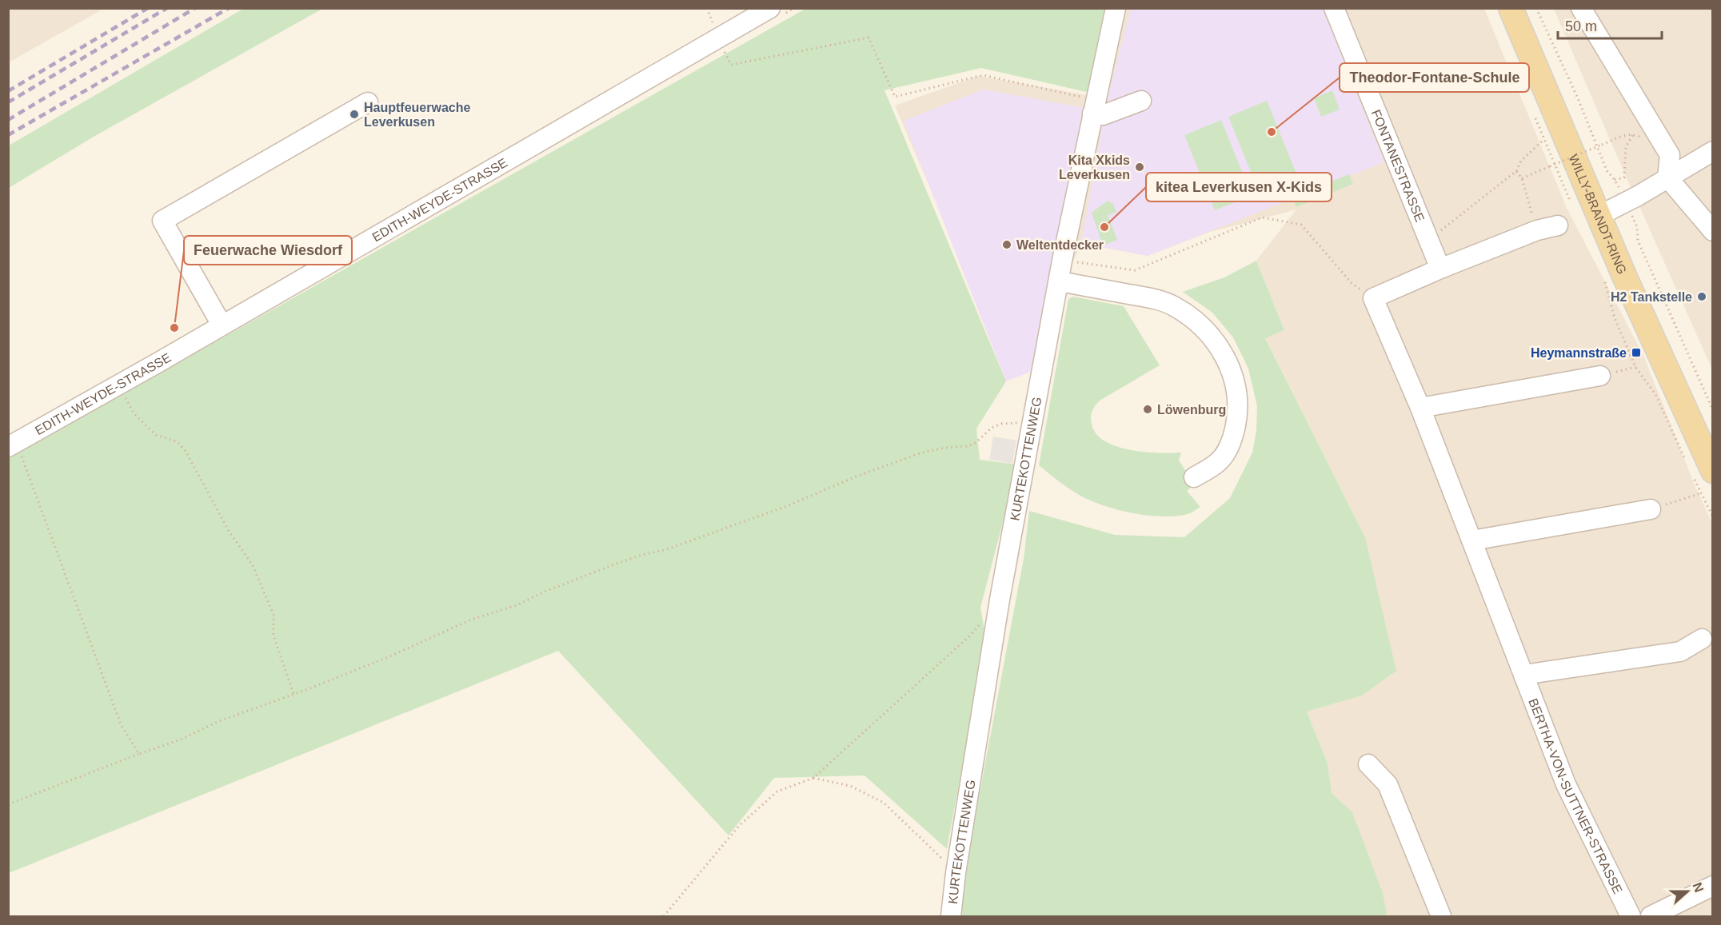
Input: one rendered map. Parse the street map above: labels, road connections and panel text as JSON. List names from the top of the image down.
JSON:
{
  "streets": {
    "main road": ["WILLY-BRANDT-RING"],
    "street": [
      "FONTANESTRASSE",
      "EDITH-WEYDE-STRASSE",
      "KURTEKOTTENWEG",
      "BERTHA-VON-SUTTNER-STRASSE"
    ]
  },
  "places": {
    "other": [
      "Hauptfeuerwache Leverkusen",
      "Theodor-Fontane-Schule",
      "Kita Xkids Leverkusen",
      "kitea Leverkusen X-Kids",
      "Weltentdecker",
      "H2 Tankstelle",
      "Feuerwache Wiesdorf",
      "Löwenburg"
    ],
    "transit": ["Heymannstraße"]
  },
  "scale_bar": "50 m",
  "north": "right"
}
